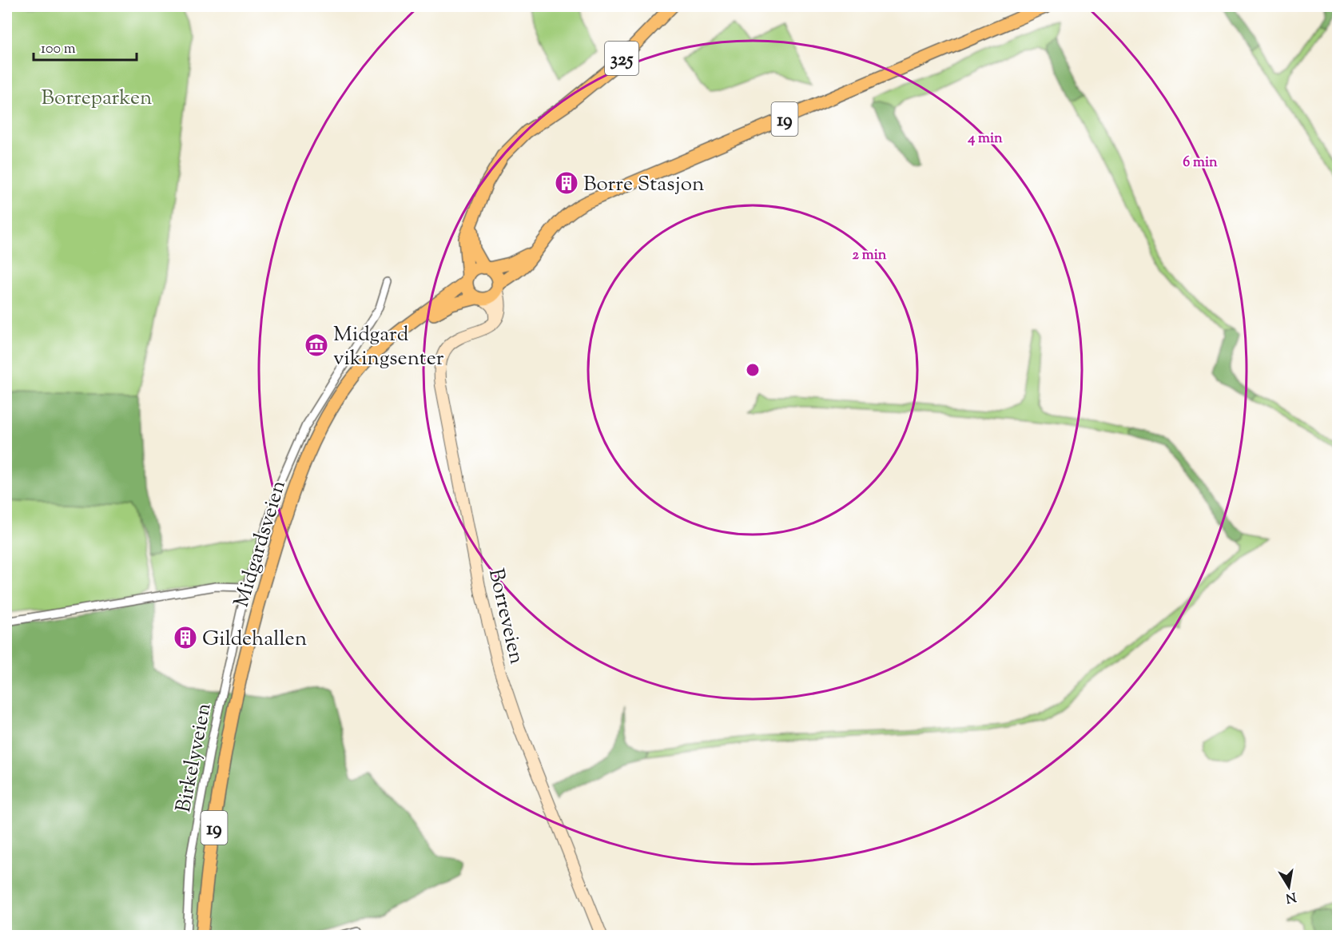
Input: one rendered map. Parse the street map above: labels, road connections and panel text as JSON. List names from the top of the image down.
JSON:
{
  "streets": {
    "main road": [
      "325",
      "19",
      "Midgardsveien",
      "Borreveien"
    ],
    "street": ["Birkelyveien"]
  },
  "crossings": [
    ["325", "19"],
    ["325", "Midgardsveien"],
    ["19", "Midgardsveien"]
  ],
  "parks": ["Borreparken"],
  "places": {
    "building": ["Borre Stasjon", "Gildehallen"],
    "museum": ["Midgard vikingsenter"]
  },
  "scale_bar": "100 m",
  "north": "bottom",
  "rings": ["4 min", "6 min", "2 min"]
}
